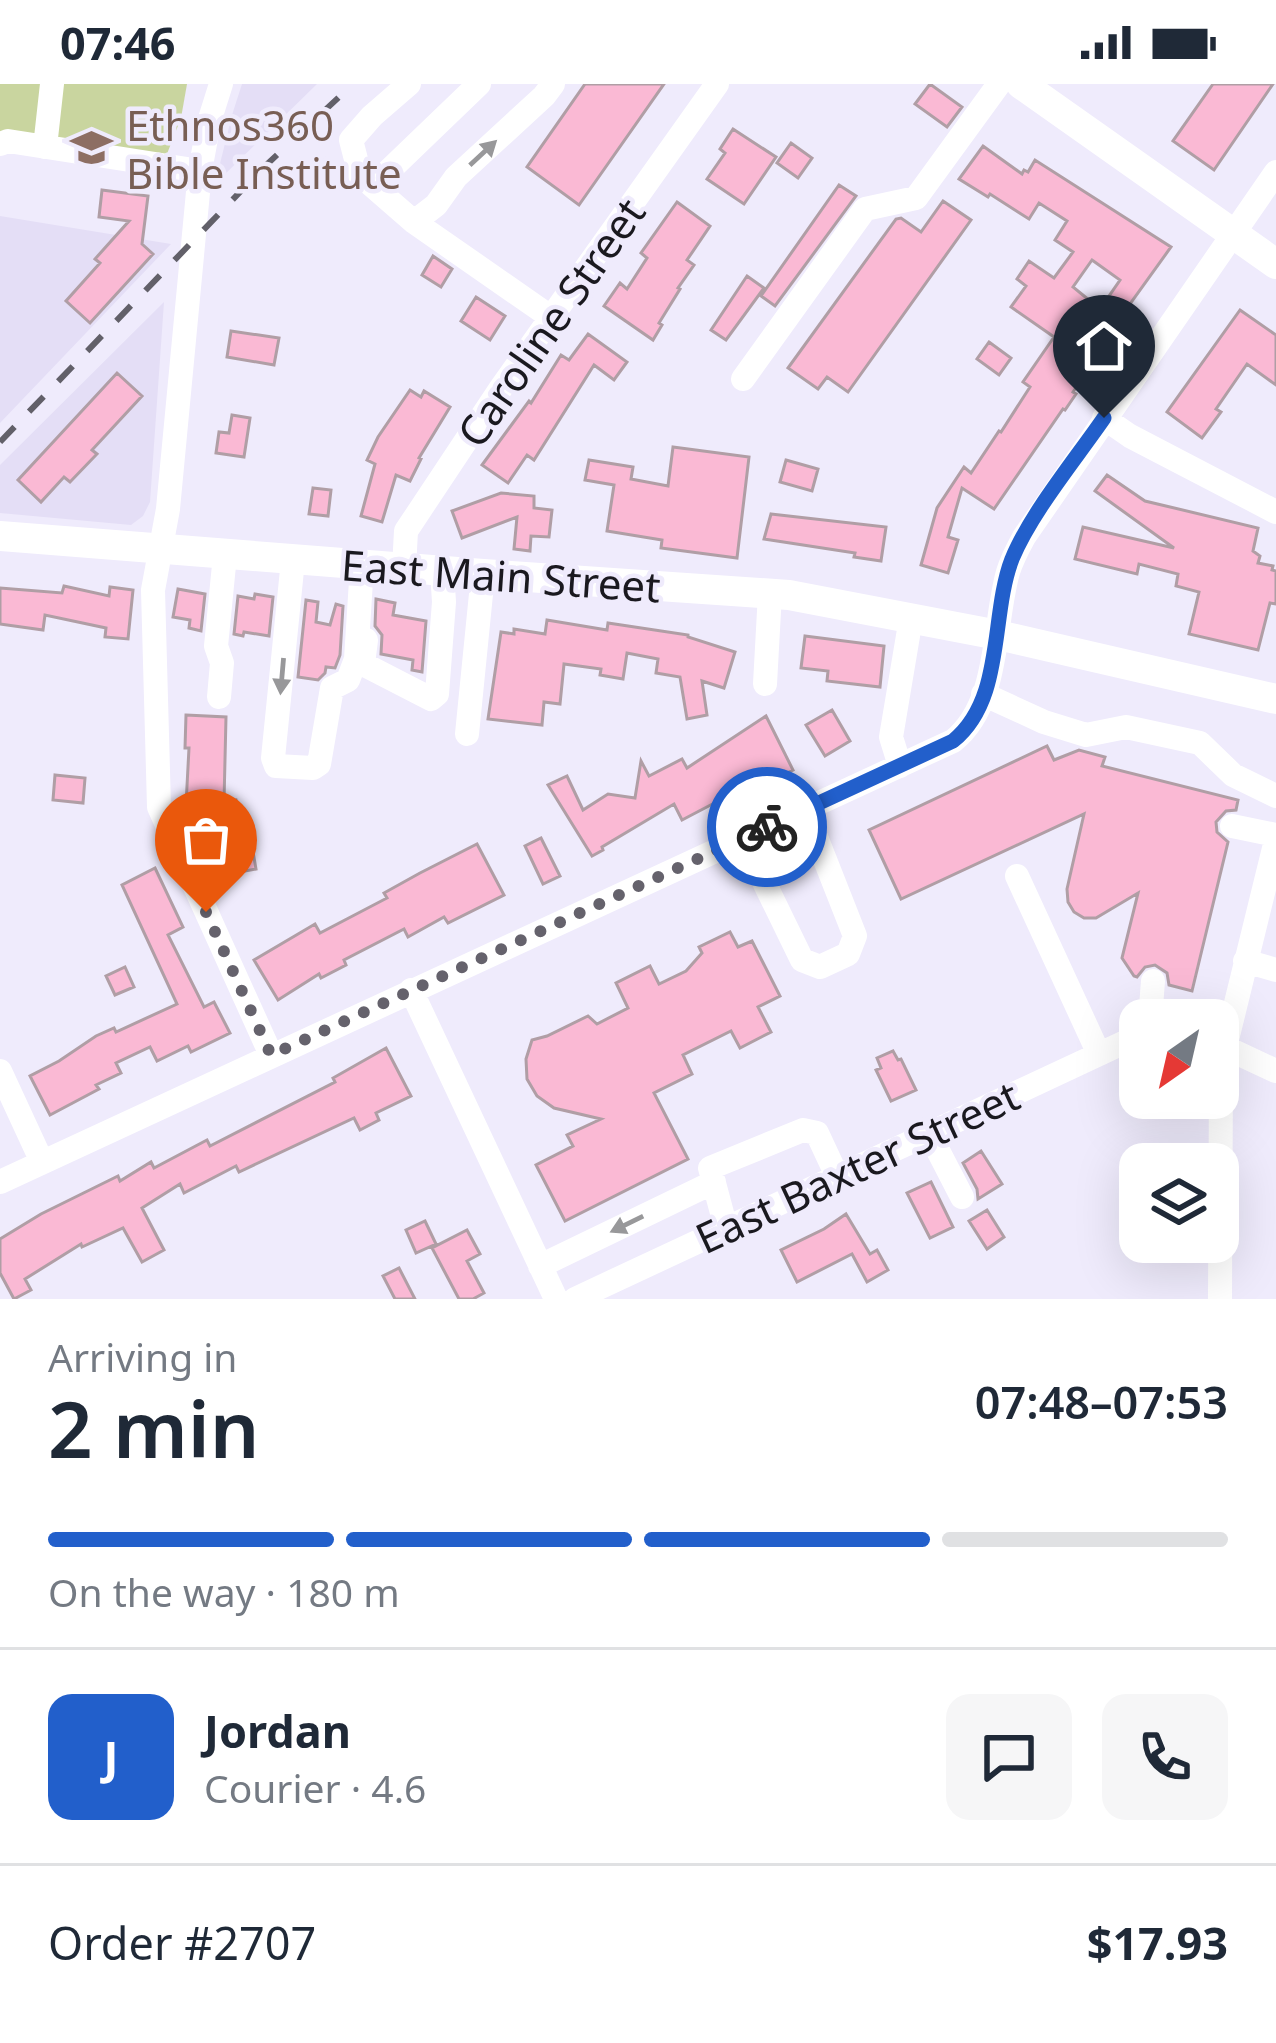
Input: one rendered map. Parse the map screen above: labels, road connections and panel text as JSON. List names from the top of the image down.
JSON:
{
  "streets": {
    "main road": ["East Main Street"],
    "street": ["Caroline Street", "East Baxter Street"]
  },
  "crossings": [
    ["Caroline Street", "East Main Street"]
  ],
  "places": {
    "school or university": ["Ethnos360 Bible Institute"]
  },
  "north": "bottom left",
  "page": {
    "status": "07:46",
    "heading": ["2 min", "Arriving in", "07:48–07:53"],
    "panel": [
      "Jordan",
      "Courier · 4.6",
      "Order #2707",
      "$17.93"
    ],
    "bar": "On the way · 180 m",
    "round": "J"
  }
}
